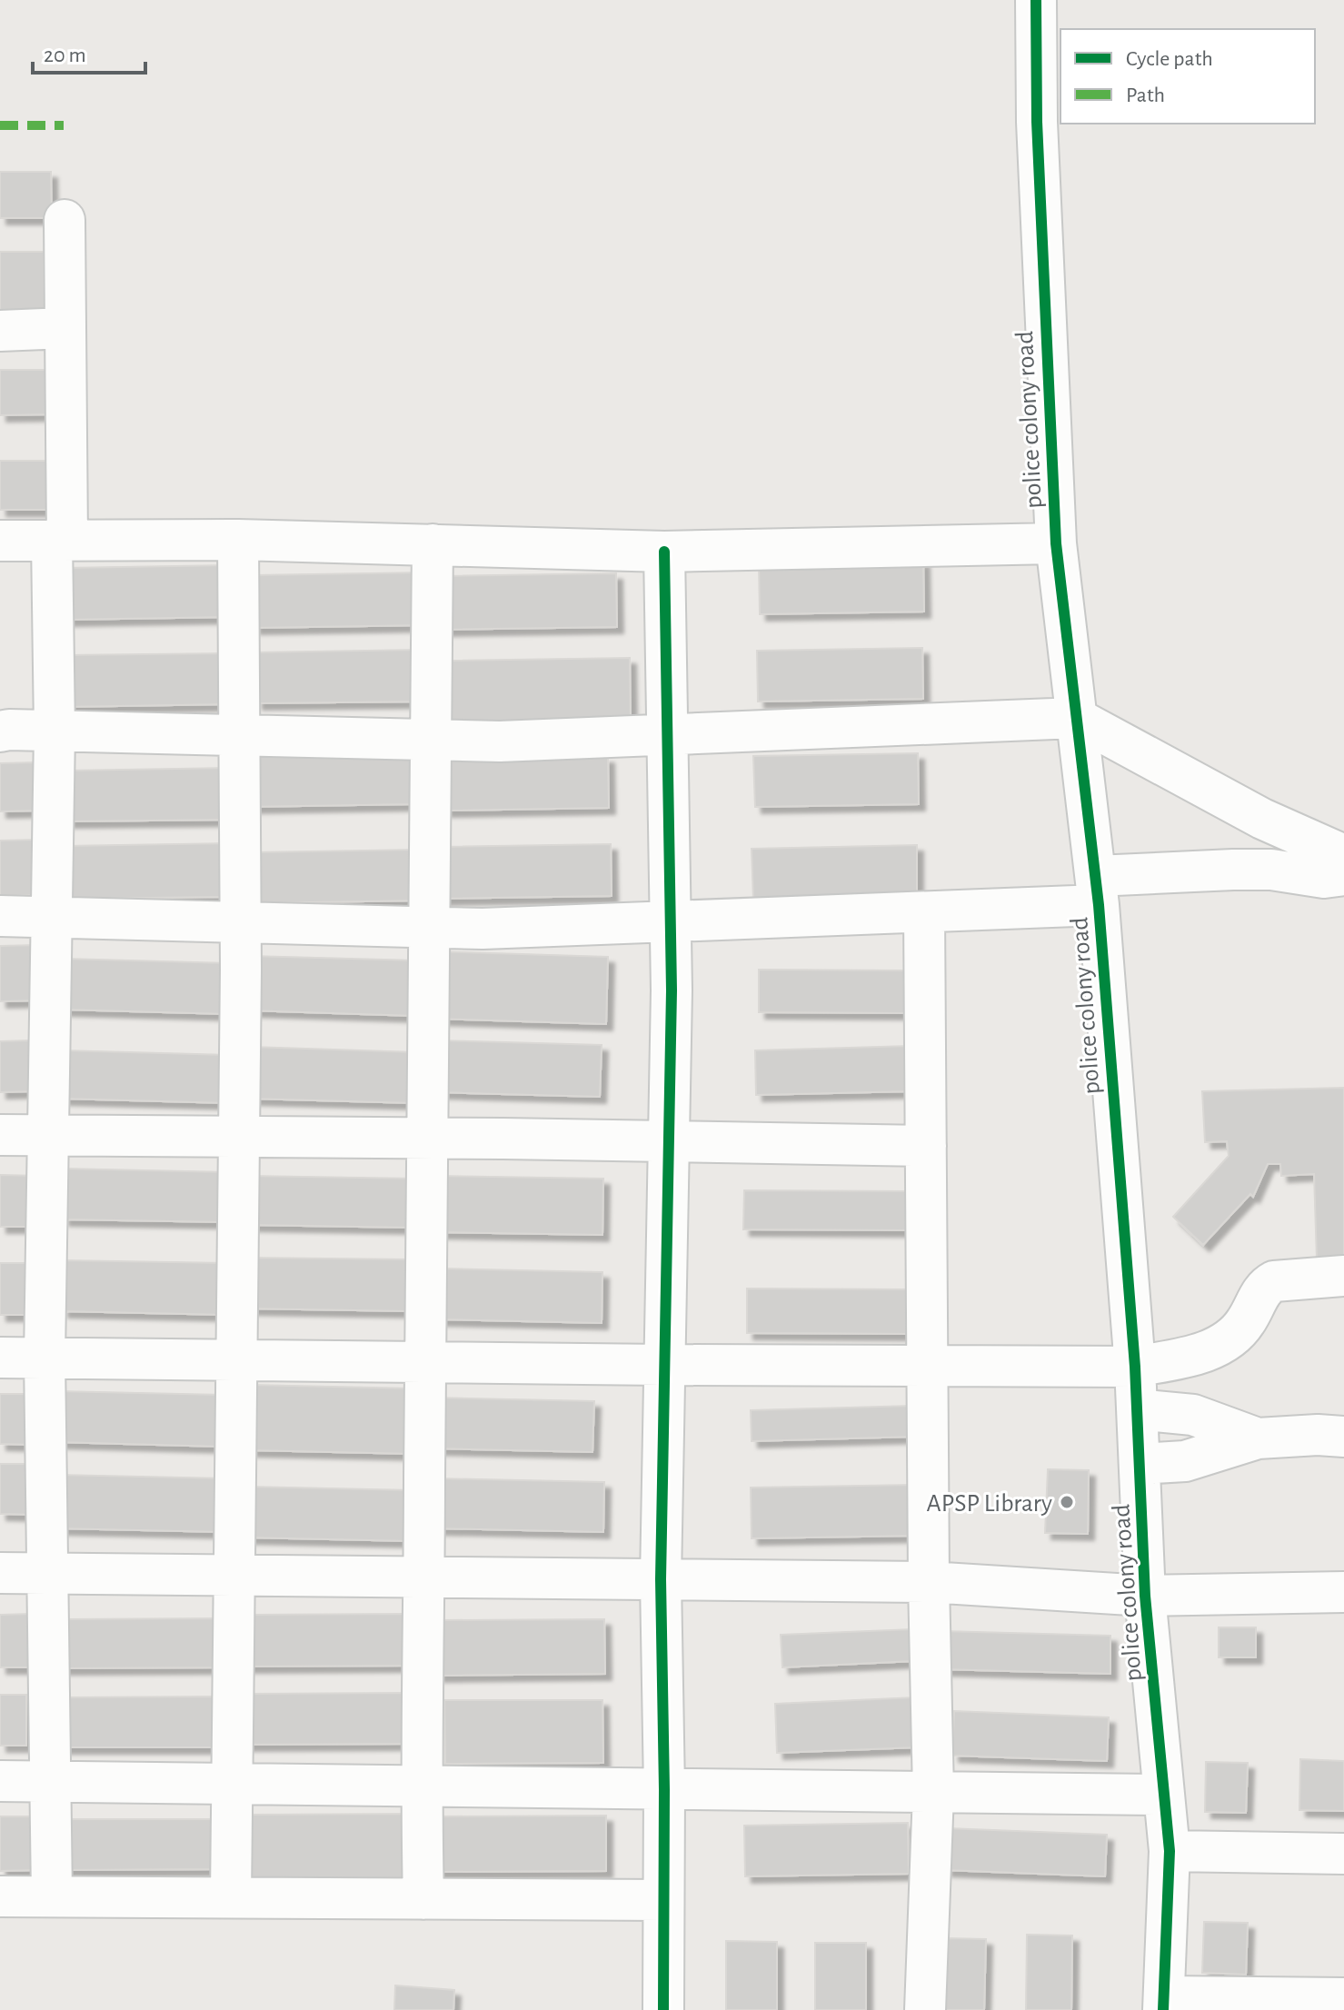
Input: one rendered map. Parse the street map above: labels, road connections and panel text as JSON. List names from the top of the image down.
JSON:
{
  "streets": {
    "street": ["police colony road"]
  },
  "places": ["APSP Library"],
  "legend": ["Cycle path", "Path"],
  "scale_bar": "20 m"
}
